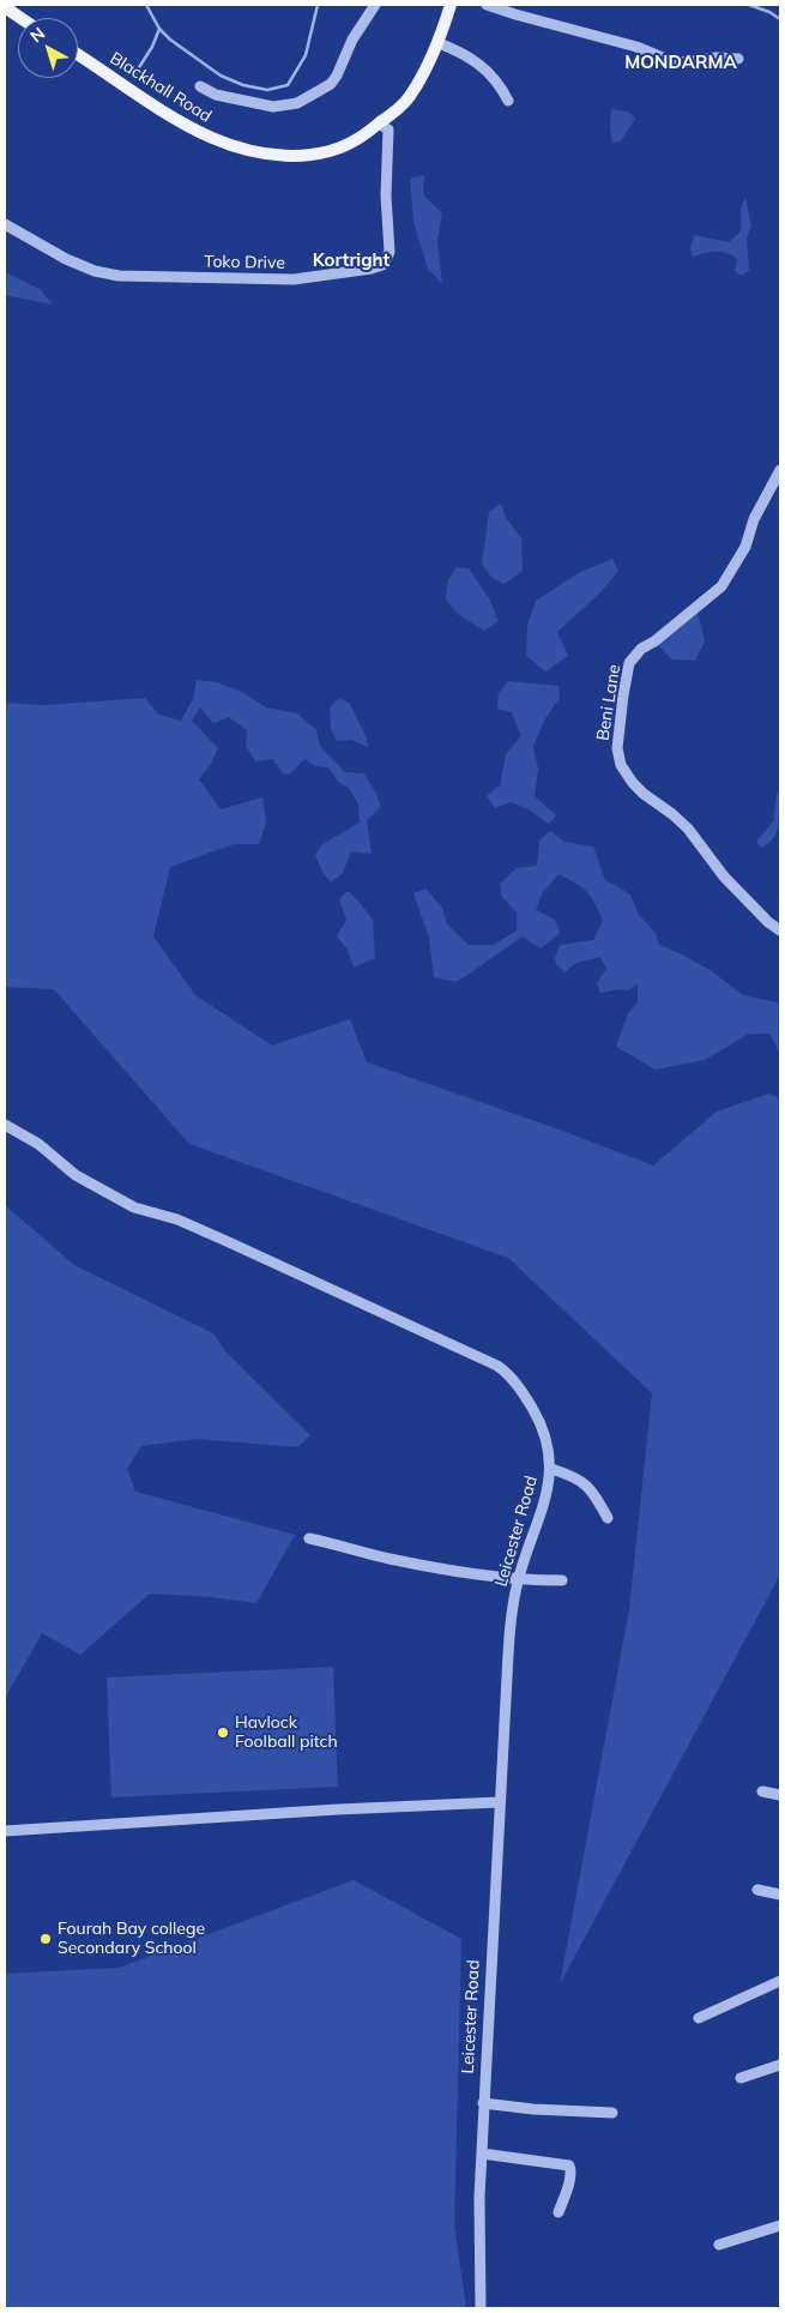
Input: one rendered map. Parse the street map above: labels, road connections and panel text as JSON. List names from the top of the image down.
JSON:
{
  "streets": {
    "main road": ["Blackhall Road"],
    "street": ["Toko Drive", "Beni Lane", "Leicester Road"]
  },
  "crossings": [
    ["Blackhall Road", "Toko Drive"]
  ],
  "districts": ["MONDARMA", "Kortright"],
  "places": ["Havlock Foolball pitch", "Fourah Bay college Secondary School"],
  "north": "top left"
}
